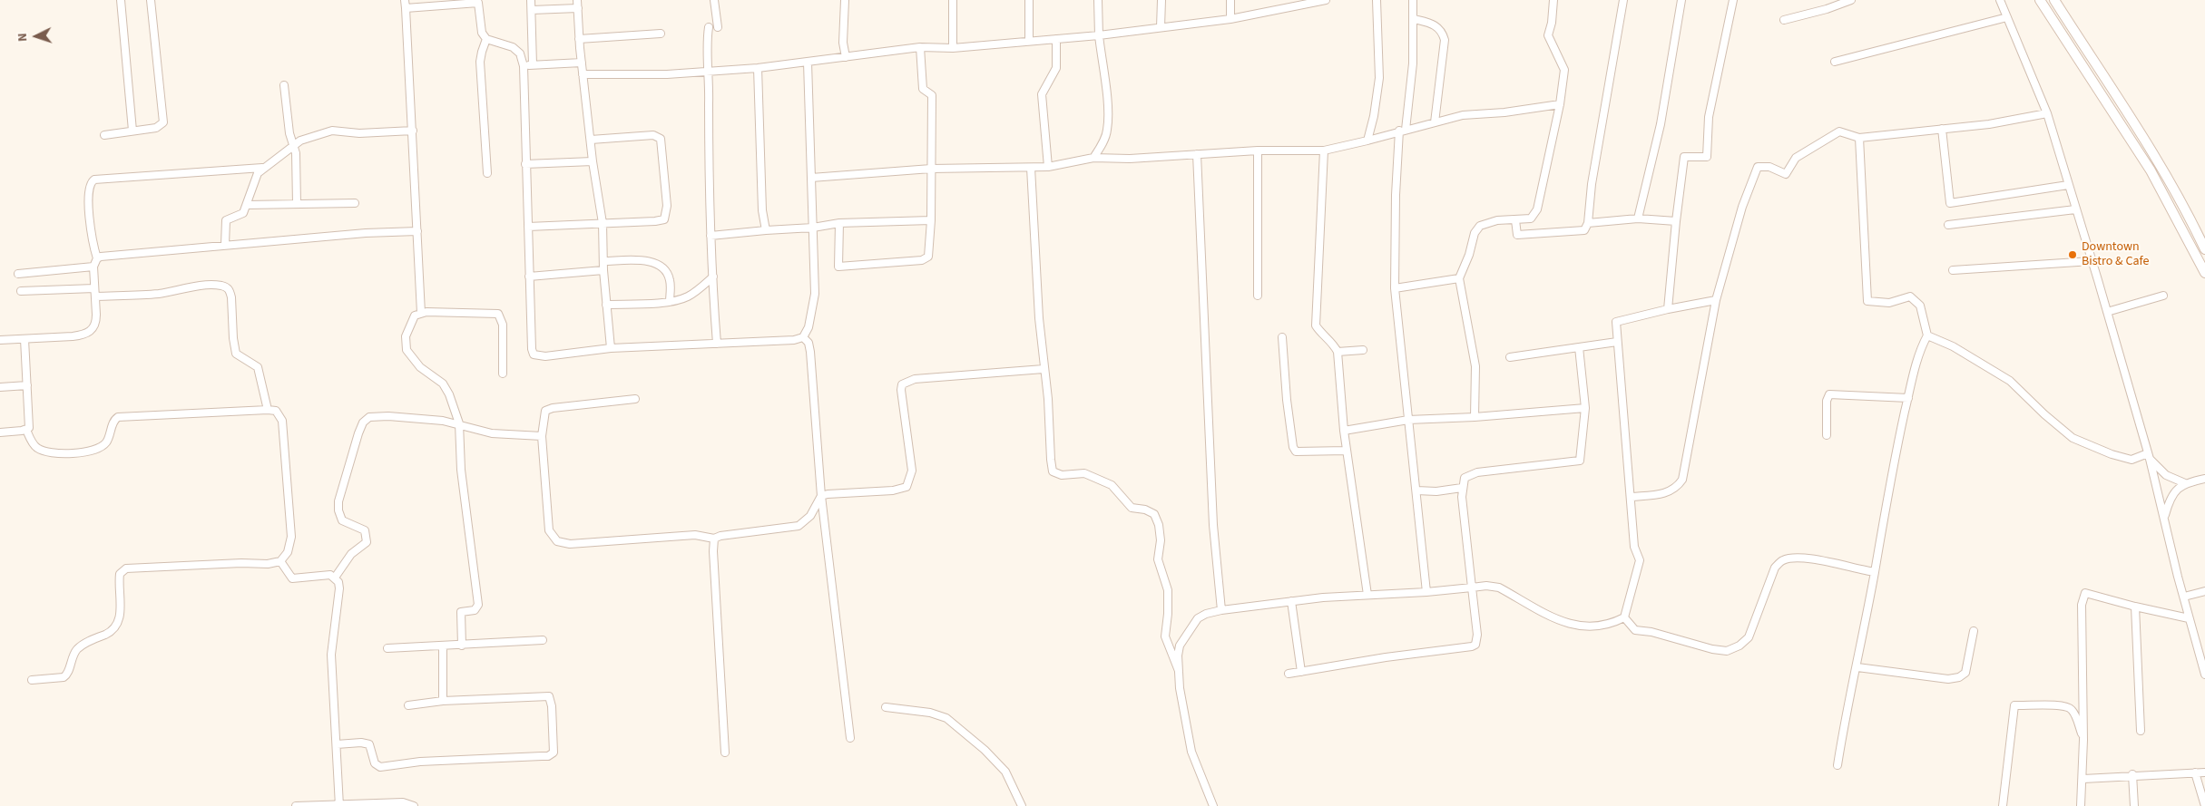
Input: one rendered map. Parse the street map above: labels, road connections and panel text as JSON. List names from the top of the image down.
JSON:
{
  "places": ["Downtown Bistro & Cafe"],
  "north": "left"
}
